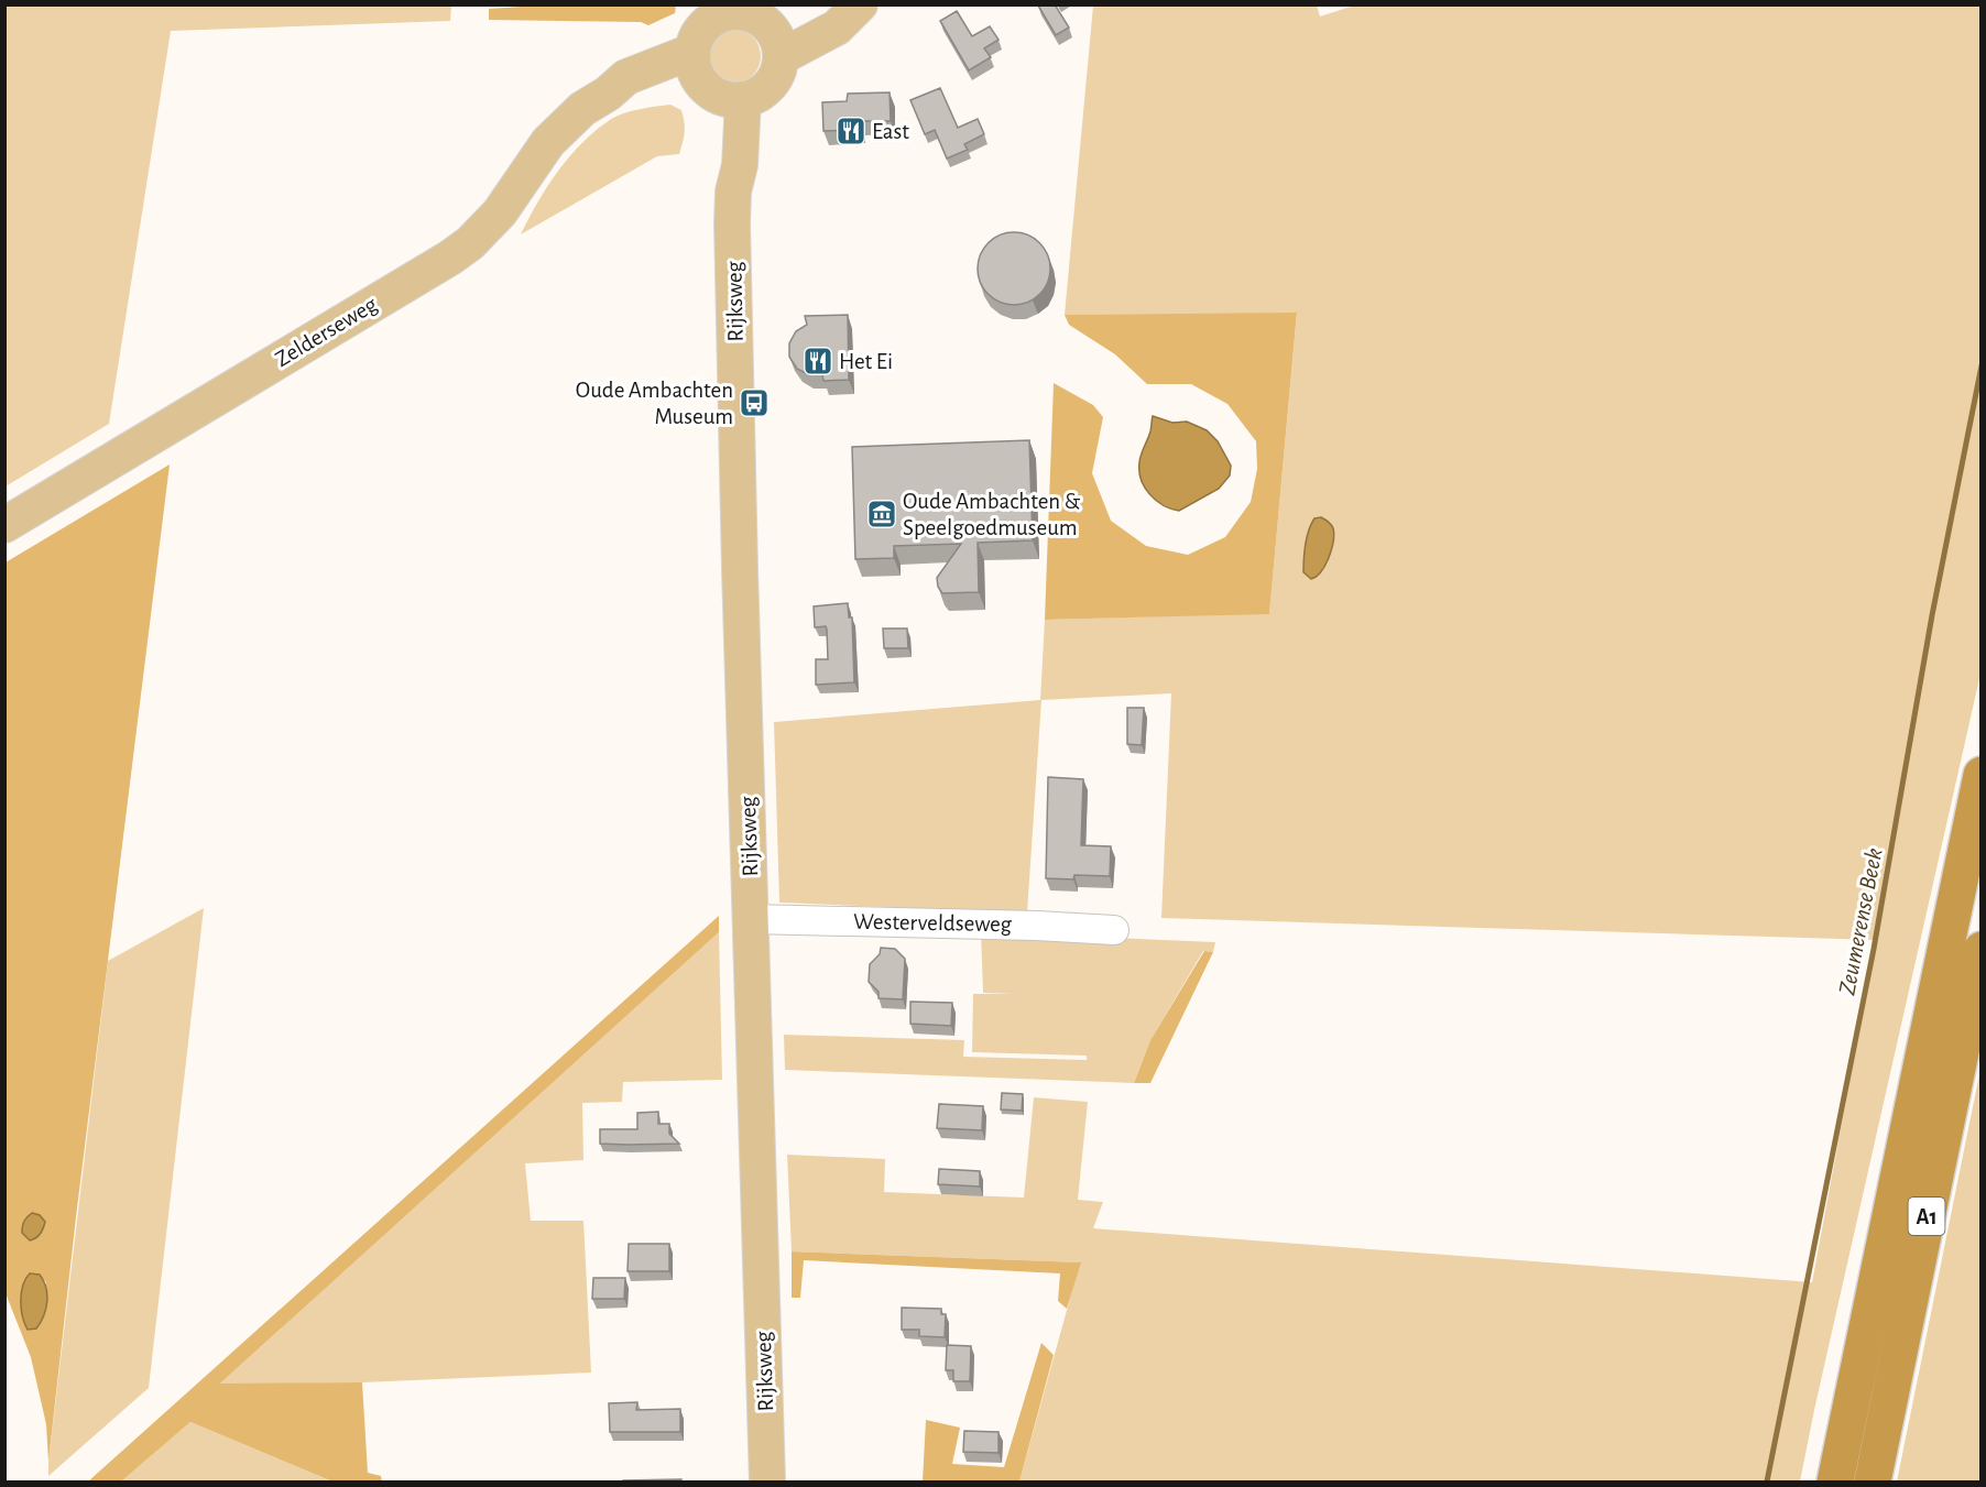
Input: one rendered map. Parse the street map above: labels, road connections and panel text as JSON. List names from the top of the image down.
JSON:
{
  "streets": {
    "highway": ["A1"],
    "main road": ["Rijksweg", "Zelderseweg"],
    "street": ["Westerveldseweg"]
  },
  "crossings": [
    ["Rijksweg", "Zelderseweg"],
    ["Rijksweg", "Westerveldseweg"]
  ],
  "water": ["Zeumerense Beek"],
  "places": {
    "restaurant": ["East", "Het Ei"],
    "bus stop": ["Oude Ambachten Museum"],
    "museum": ["Oude Ambachten & Speelgoedmuseum"]
  }
}
